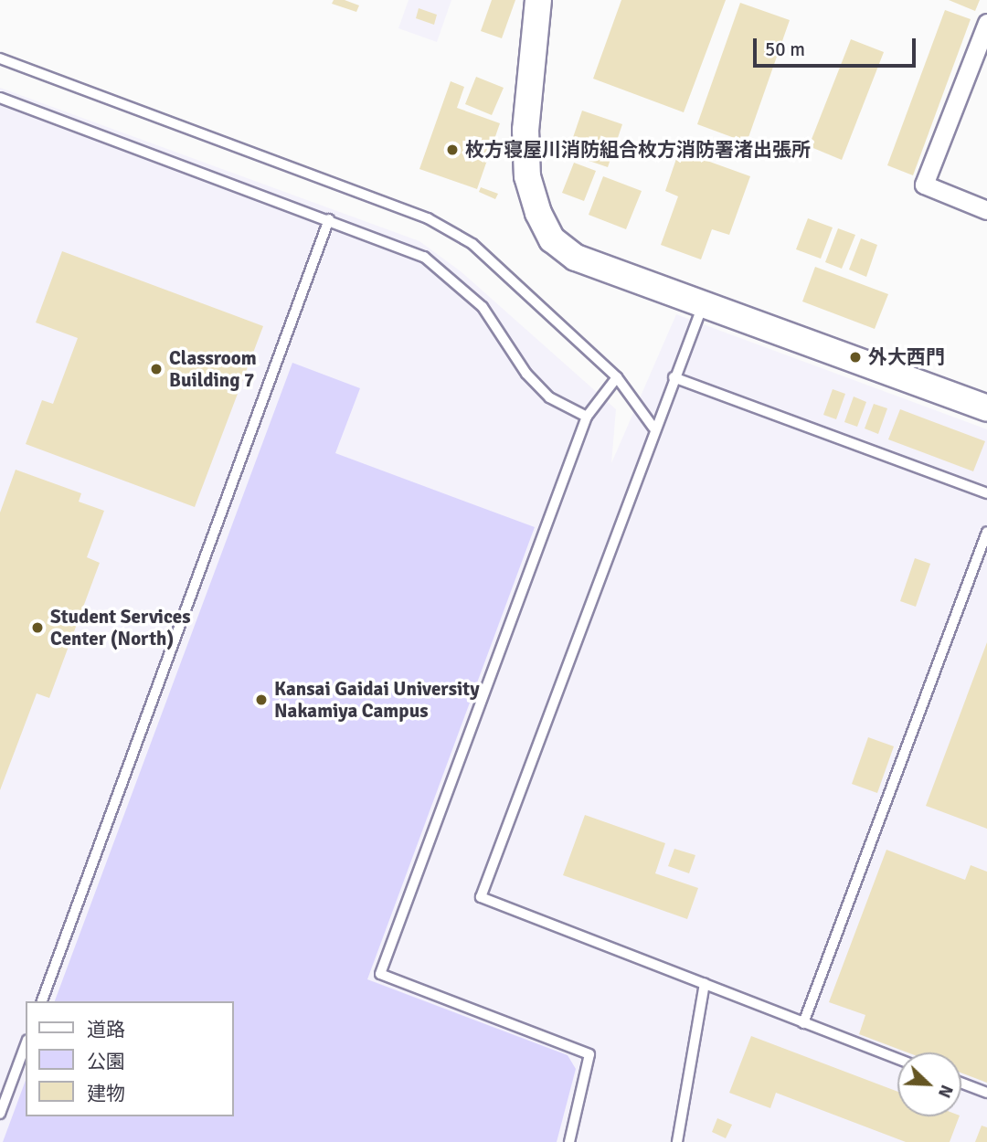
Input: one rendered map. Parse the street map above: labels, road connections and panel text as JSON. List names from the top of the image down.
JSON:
{
  "places": [
    "枚方寝屋川消防組合枚方消防署渚出張所",
    "外大西門",
    "Classroom Building 7",
    "Student Services Center (North)",
    "Kansai Gaidai University Nakamiya Campus"
  ],
  "legend": ["道路", "公園", "建物"],
  "scale_bar": "50 m",
  "north": "bottom right"
}
